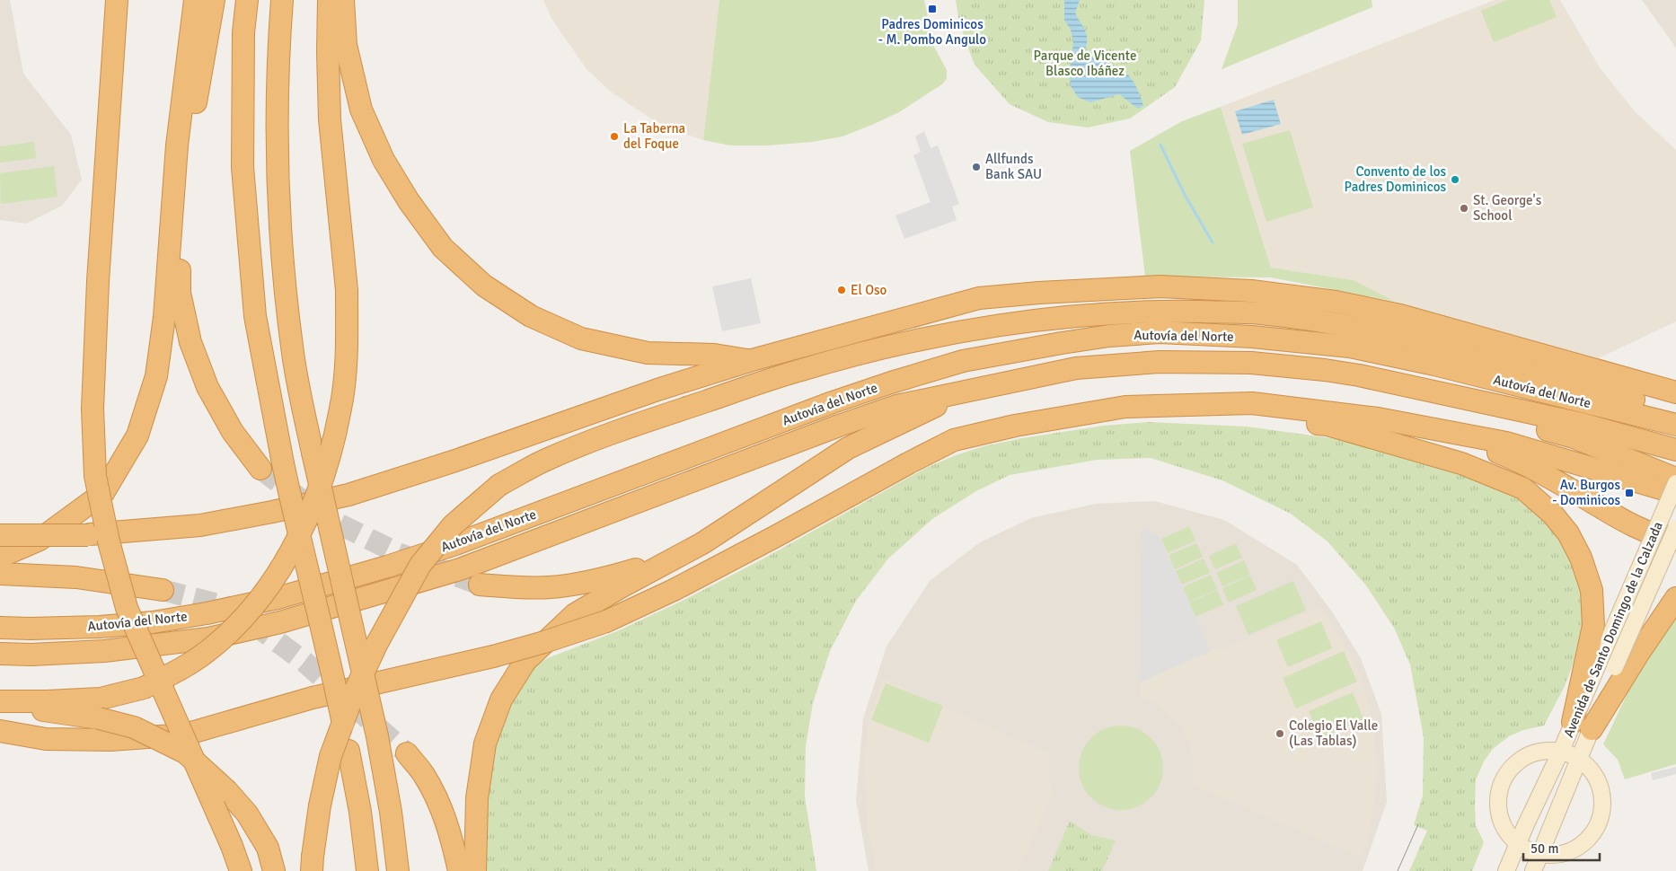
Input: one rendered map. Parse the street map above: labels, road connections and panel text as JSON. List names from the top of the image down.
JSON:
{
  "streets": {
    "highway": ["Autovía del Norte"],
    "street": ["Avenida de Santo Domingo de la Calzada"]
  },
  "parks": ["Parque de Vicente Blasco Ibáñez"],
  "places": {
    "transit": ["Padres Dominicos - M. Pombo Angulo", "Av. Burgos - Dominicos"],
    "other": [
      "La Taberna del Foque",
      "Allfunds Bank SAU",
      "Convento de los Padres Dominicos",
      "St. George's School",
      "El Oso",
      "Colegio El Valle (Las Tablas)"
    ]
  },
  "scale_bar": "50 m"
}
